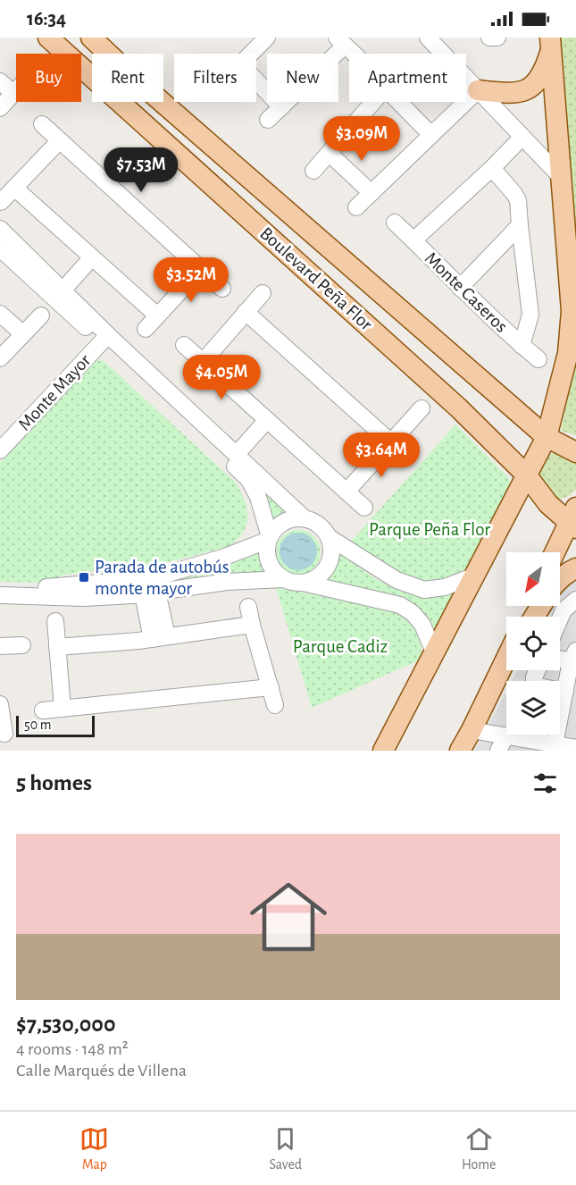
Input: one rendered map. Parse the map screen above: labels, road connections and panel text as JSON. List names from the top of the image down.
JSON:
{
  "streets": {
    "main road": ["Boulevard Peña Flor"],
    "street": ["Monte Caseros", "Monte Mayor"]
  },
  "parks": ["Parque Peña Flor", "Parque Cadiz"],
  "places": {
    "transit": ["Parada de autobús monte mayor"]
  },
  "scale_bar": "50 m",
  "north": "bottom left",
  "page": {
    "status": "16:34",
    "chip": [
      "Buy",
      "Rent",
      "Filters",
      "New",
      "Apartment"
    ],
    "price": [
      "$3.09M",
      "$7.53M",
      "$3.52M",
      "$4.05M",
      "$3.64M"
    ],
    "scale": "50 m",
    "heading": "5 homes",
    "list": [
      {
        "name": "$7,530,000",
        "note": "4 rooms · 148 m² · Calle Marqués de Villena"
      }
    ],
    "tabs": ["Map", "Saved", "Home"]
  }
}
